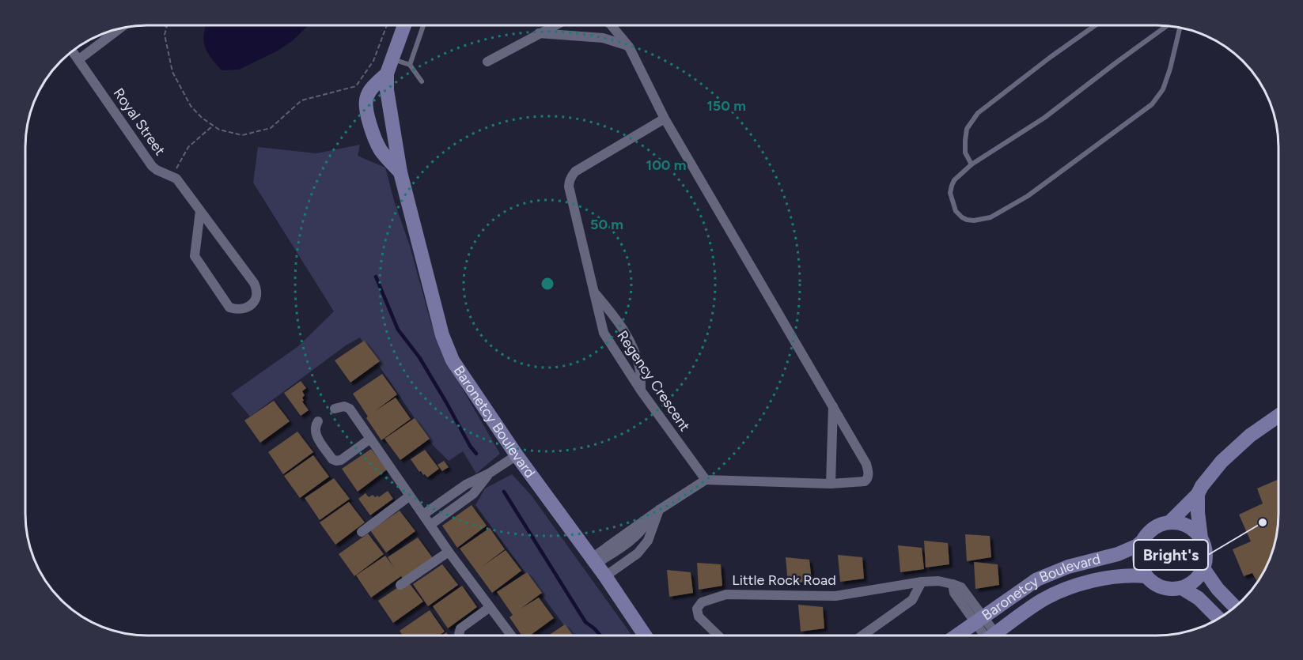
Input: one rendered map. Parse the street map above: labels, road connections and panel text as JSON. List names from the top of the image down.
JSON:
{
  "streets": {
    "street": [
      "Royal Street",
      "Regency Crescent",
      "Baronetcy Boulevard",
      "Little Rock Road"
    ]
  },
  "crossings": [
    ["Baronetcy Boulevard", "Little Rock Road"]
  ],
  "places": ["Bright's"],
  "rings": ["150 m", "100 m", "50 m"]
}
